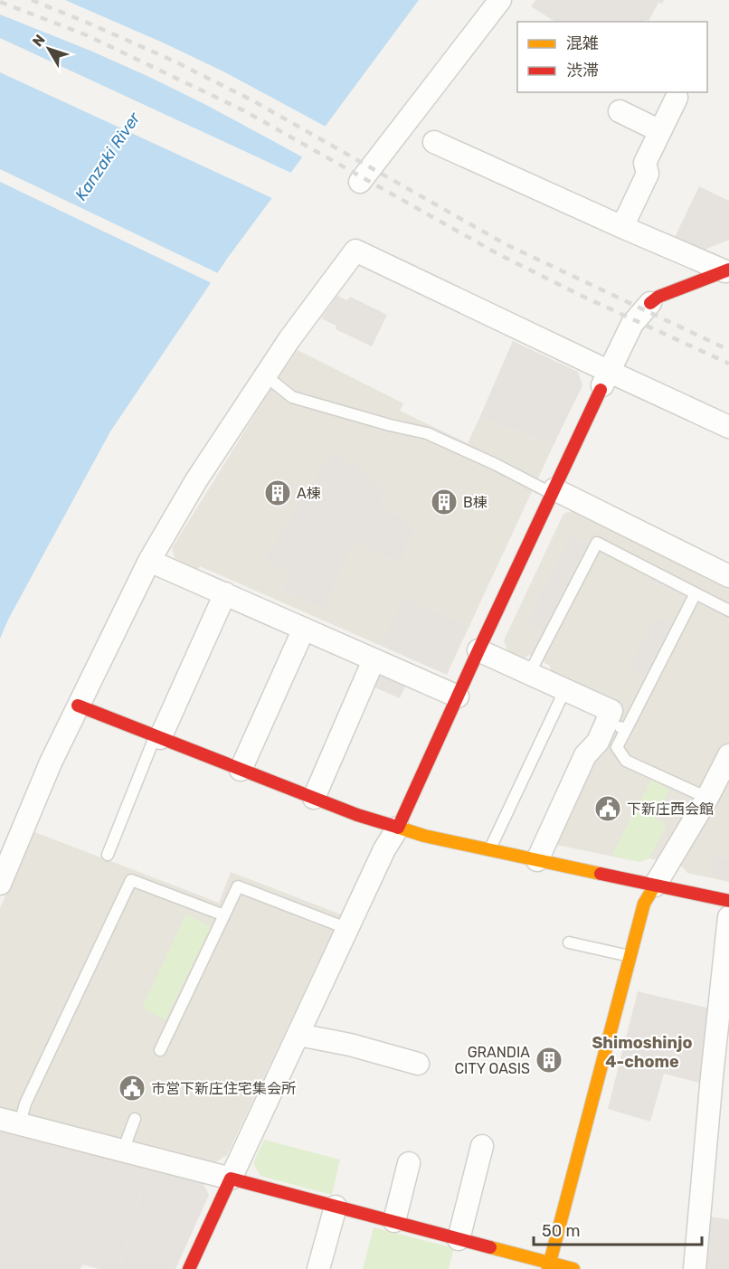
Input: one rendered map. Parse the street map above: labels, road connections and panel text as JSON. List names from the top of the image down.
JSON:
{
  "districts": ["Shimoshinjo 4-chome"],
  "water": ["Kanzaki River"],
  "places": {
    "building": ["A棟", "B棟", "GRANDIA CITY OASIS"],
    "public building": ["下新庄西会館", "市営下新庄住宅集会所"]
  },
  "legend": ["混雑", "渋滞"],
  "scale_bar": "50 m",
  "north": "top left"
}
